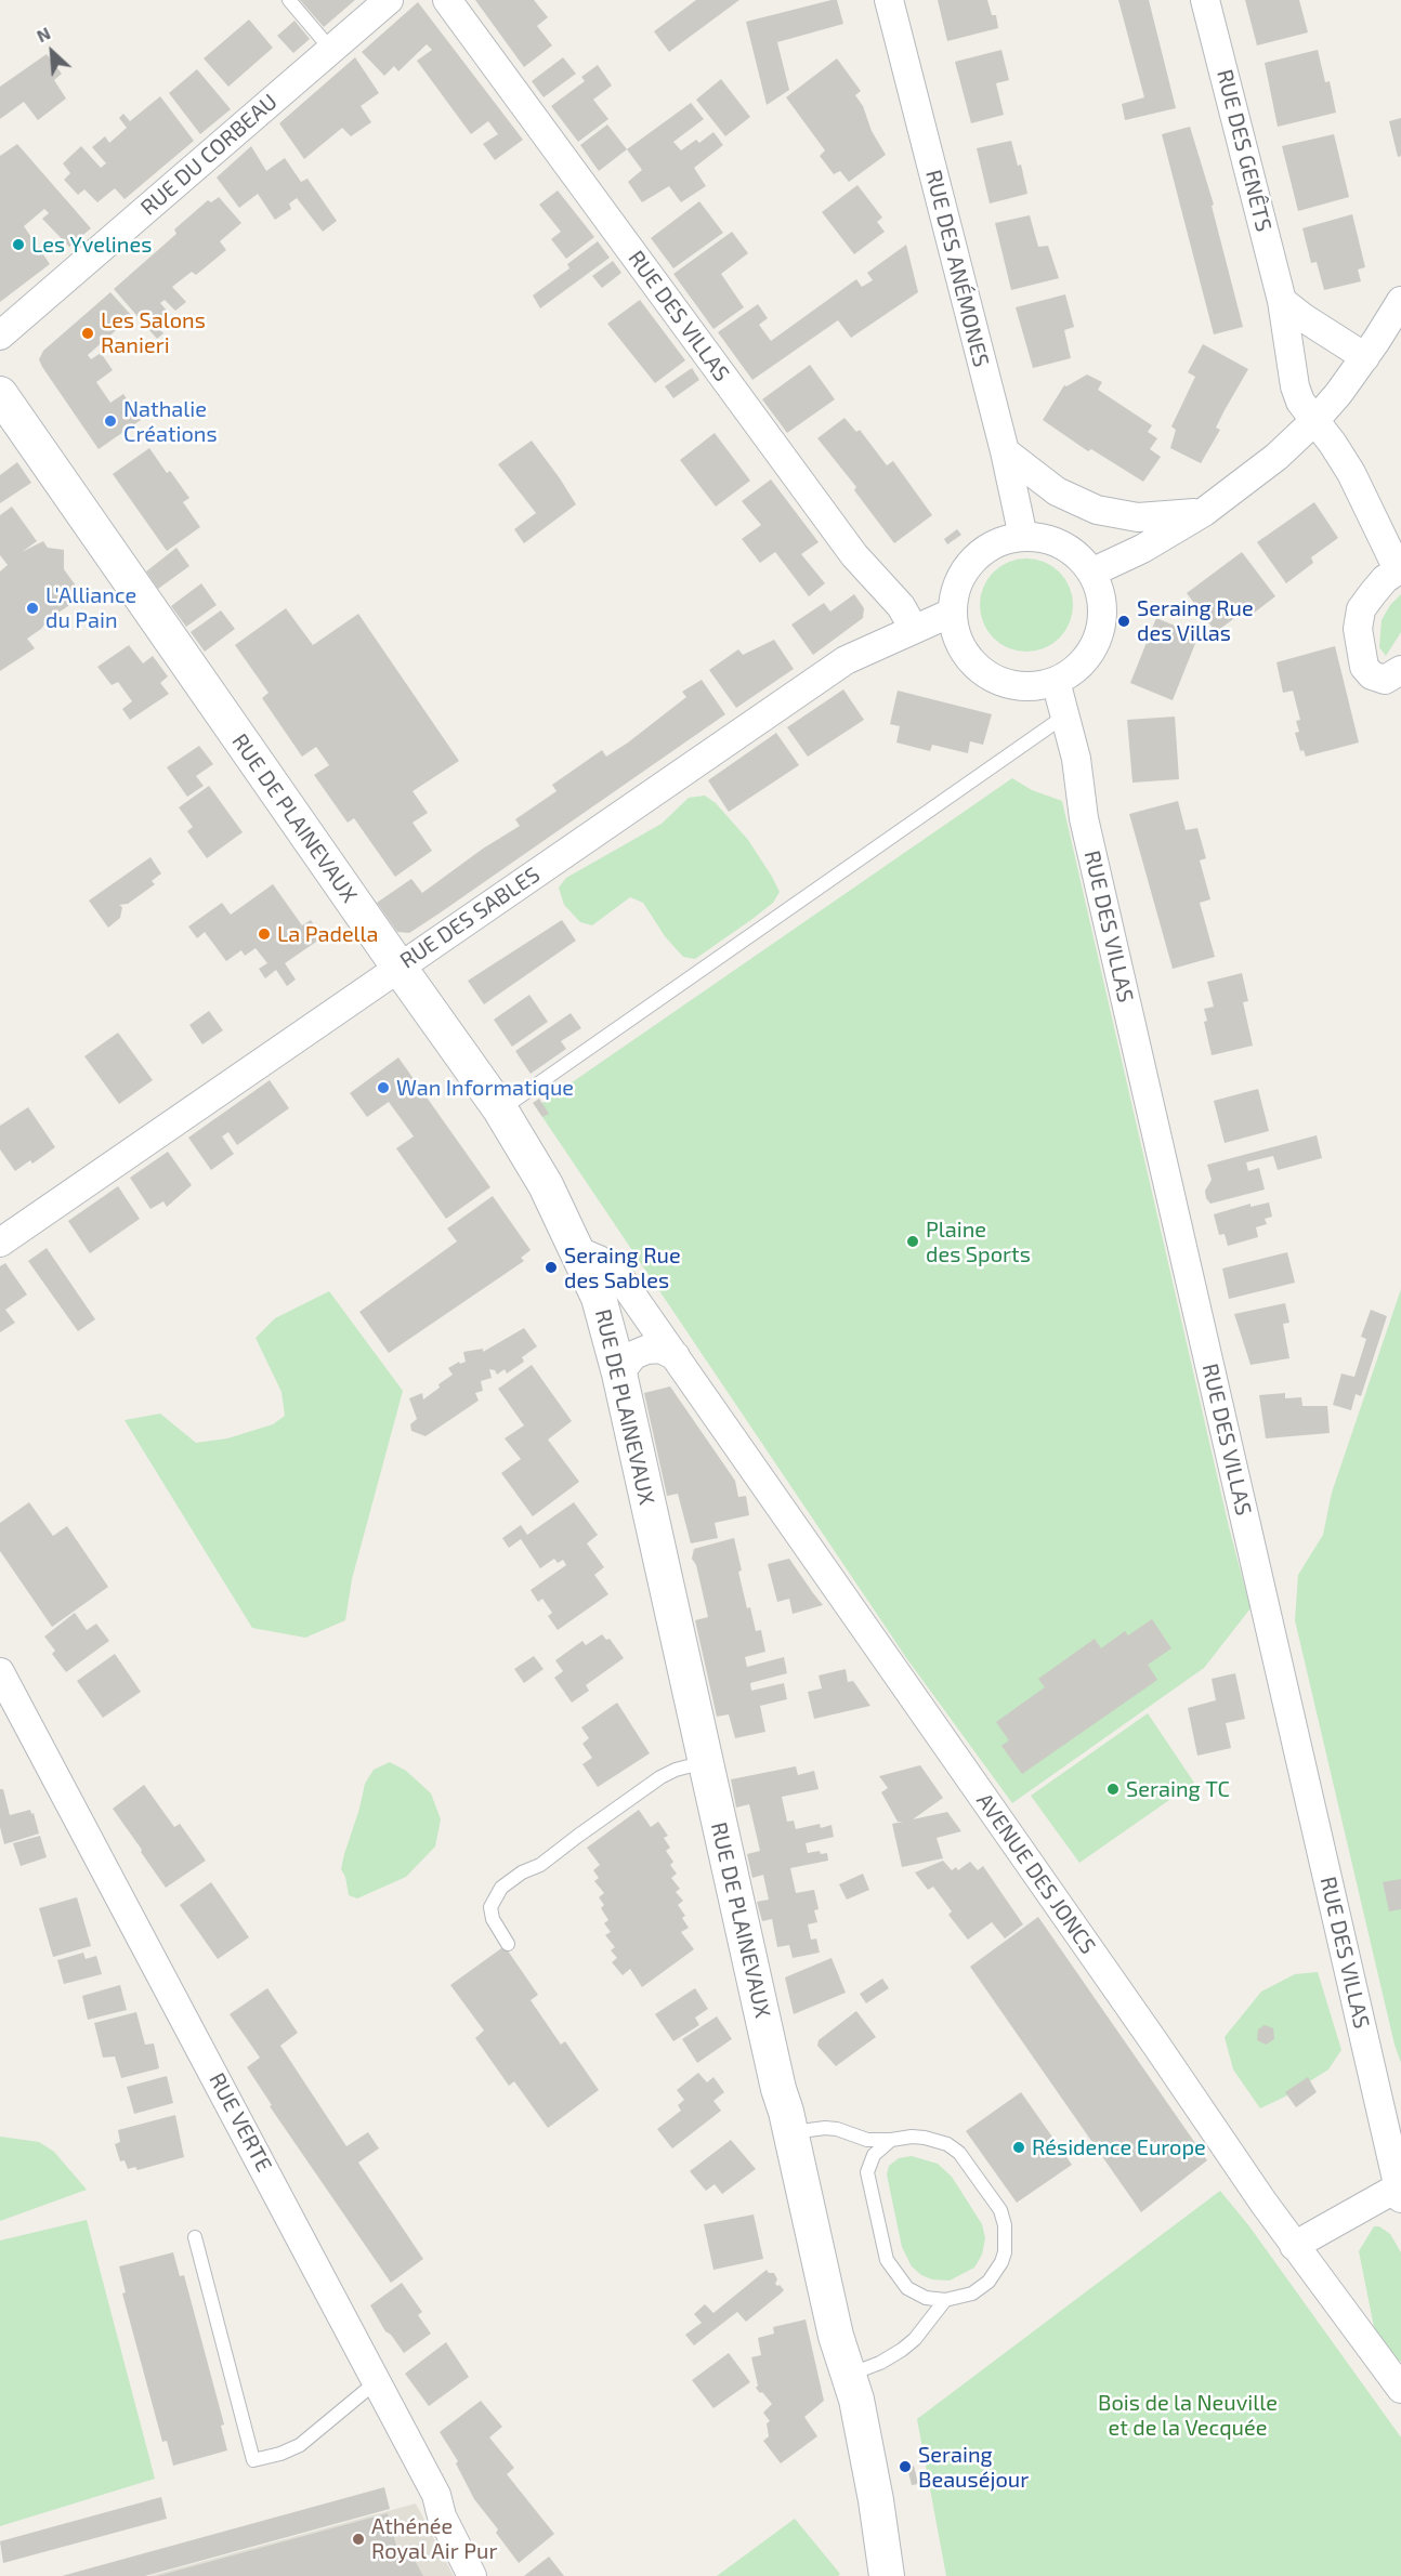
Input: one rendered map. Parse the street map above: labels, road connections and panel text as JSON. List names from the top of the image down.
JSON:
{
  "streets": {
    "street": [
      "RUE DES GENÊTS",
      "RUE DU CORBEAU",
      "RUE DES ANÉMONES",
      "RUE DES VILLAS",
      "RUE DE PLAINEVAUX",
      "RUE DES SABLES",
      "AVENUE DES JONCS",
      "RUE VERTE"
    ]
  },
  "crossings": [
    ["RUE DES ANÉMONES", "RUE DES VILLAS"],
    ["RUE DES ANÉMONES", "RUE DES SABLES"],
    ["RUE DES VILLAS", "RUE DES SABLES"],
    ["RUE DE PLAINEVAUX", "RUE DES SABLES"],
    ["RUE DE PLAINEVAUX", "AVENUE DES JONCS"]
  ],
  "parks": ["Bois de la Neuville et de la Vecquée"],
  "places": [
    "Les Yvelines",
    "Les Salons Ranieri",
    "Nathalie Créations",
    "L'Alliance du Pain",
    "Seraing Rue des Villas",
    "La Padella",
    "Wan Informatique",
    "Plaine des Sports",
    "Seraing Rue des Sables",
    "Seraing TC",
    "Résidence Europe",
    "Seraing Beauséjour",
    "Athénée Royal Air Pur"
  ],
  "north": "top left"
}
